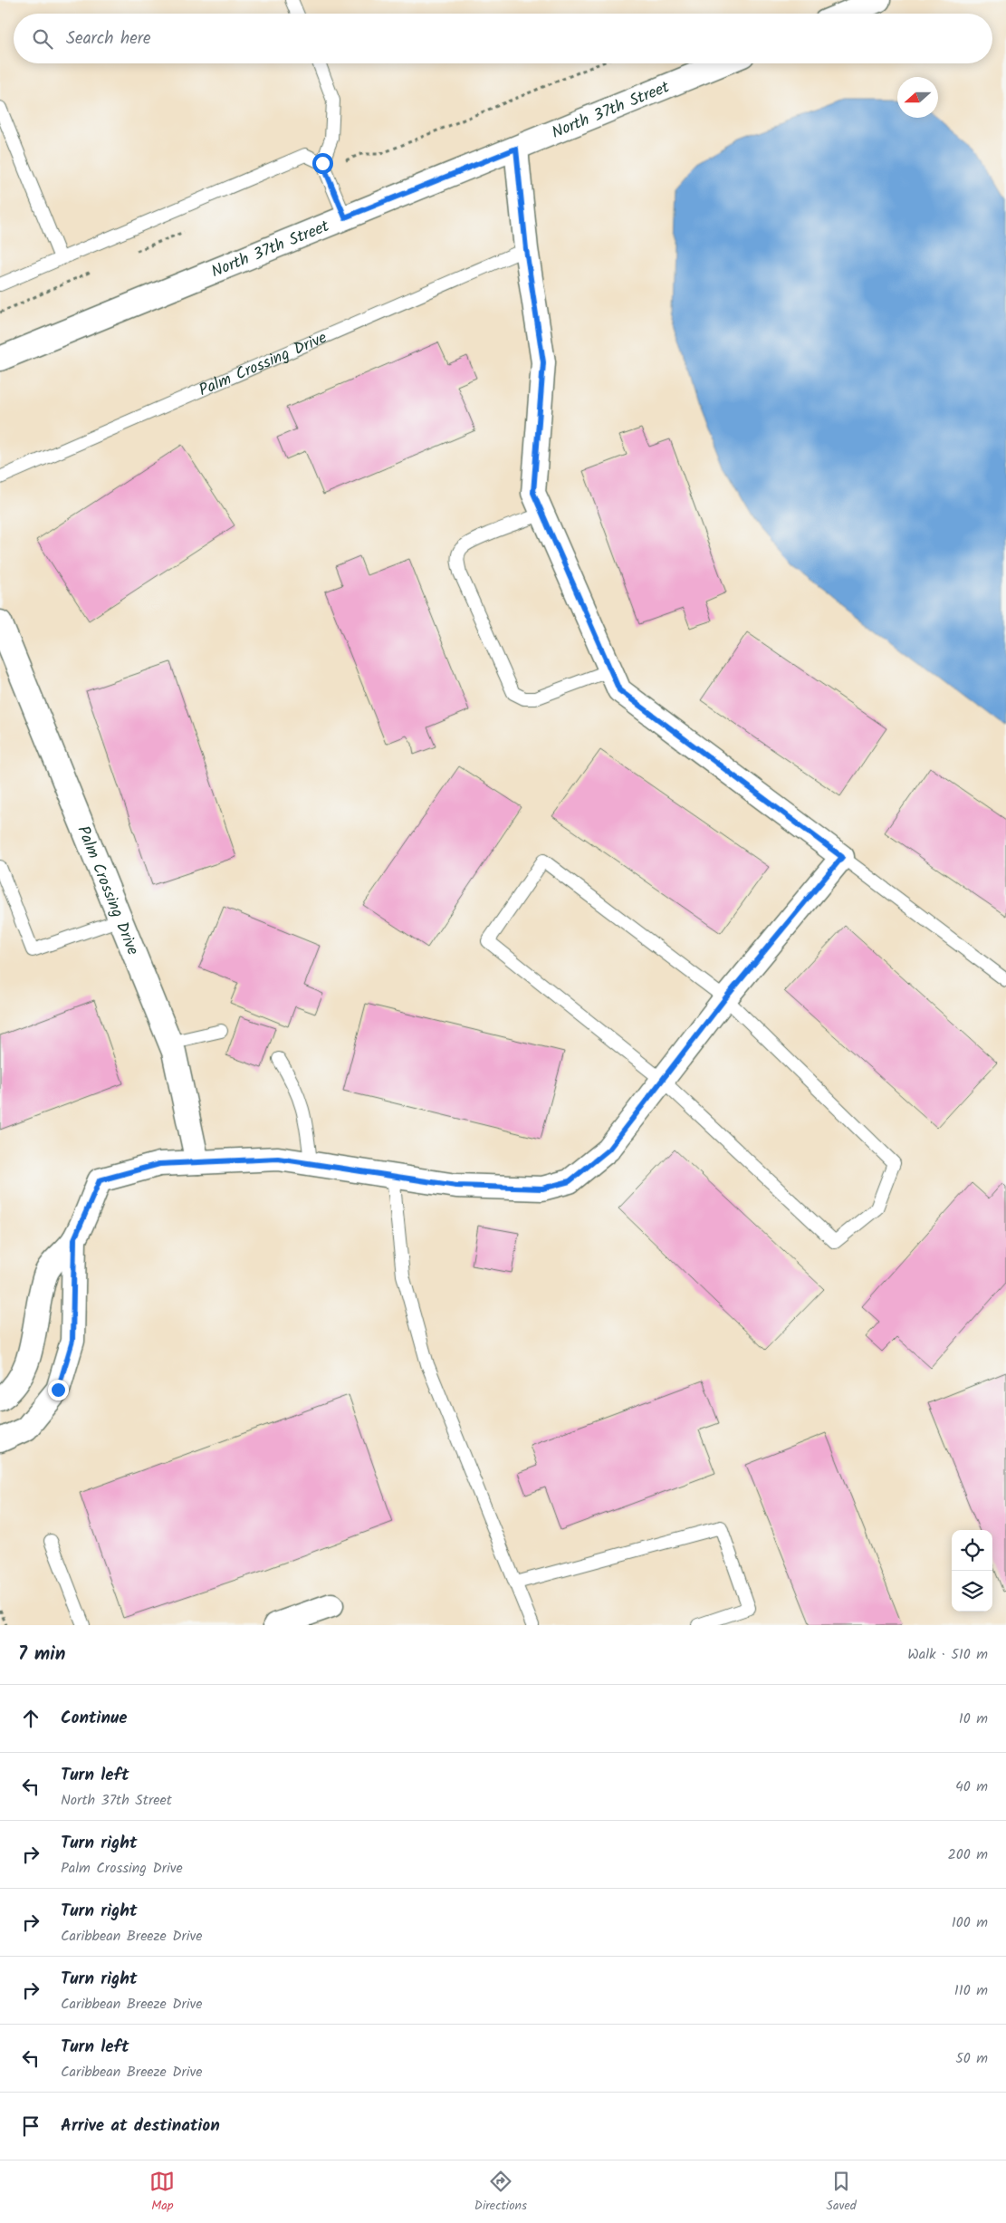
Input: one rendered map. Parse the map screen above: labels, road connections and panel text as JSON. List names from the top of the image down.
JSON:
{
  "streets": {
    "street": ["North 37th Street", "Palm Crossing Drive"]
  },
  "north": "left",
  "page": {
    "search": "Search here",
    "heading": ["7 min", "Walk · 510 m"],
    "list": [
      ["Continue", "10 m"],
      ["Turn left", "North 37th Street", "40 m"],
      ["Turn right", "Palm Crossing Drive", "200 m"],
      ["Turn right", "Caribbean Breeze Drive", "100 m"],
      ["Turn right", "Caribbean Breeze Drive", "110 m"],
      ["Turn left", "Caribbean Breeze Drive", "50 m"],
      "Arrive at destination"
    ],
    "nav": ["Map", "Directions", "Saved"]
  }
}
